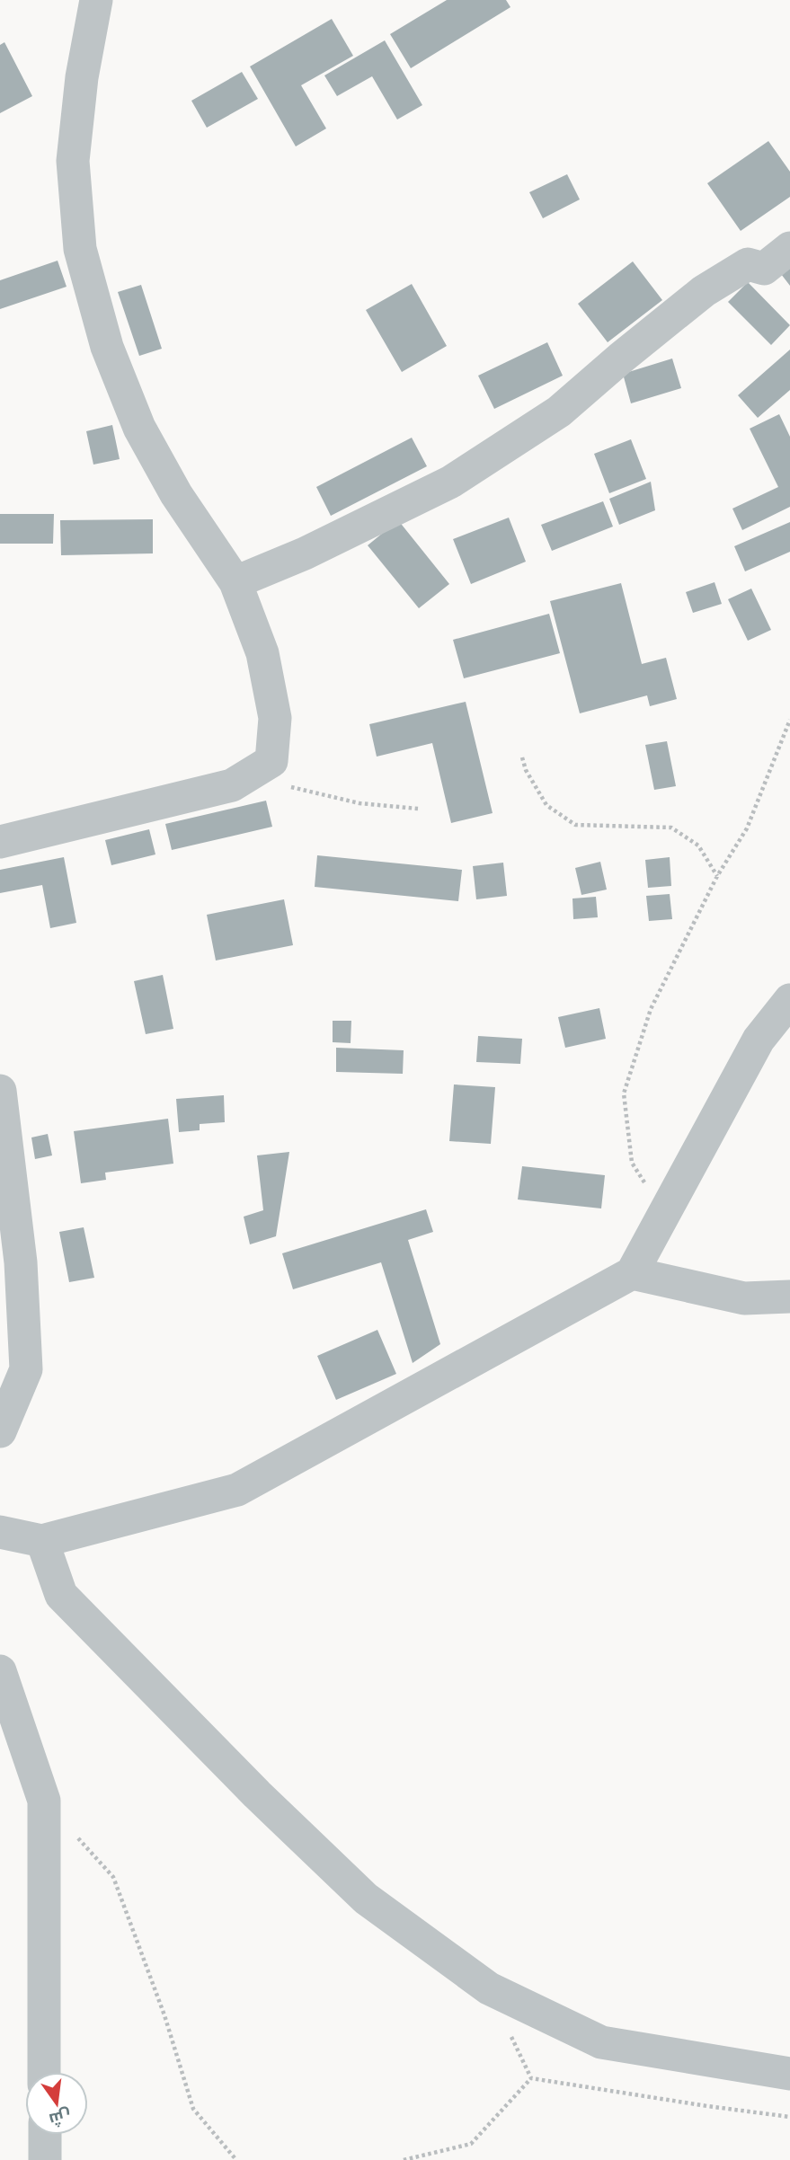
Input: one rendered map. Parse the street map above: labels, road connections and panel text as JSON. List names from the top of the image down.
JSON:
{
  "north": "bottom"
}
